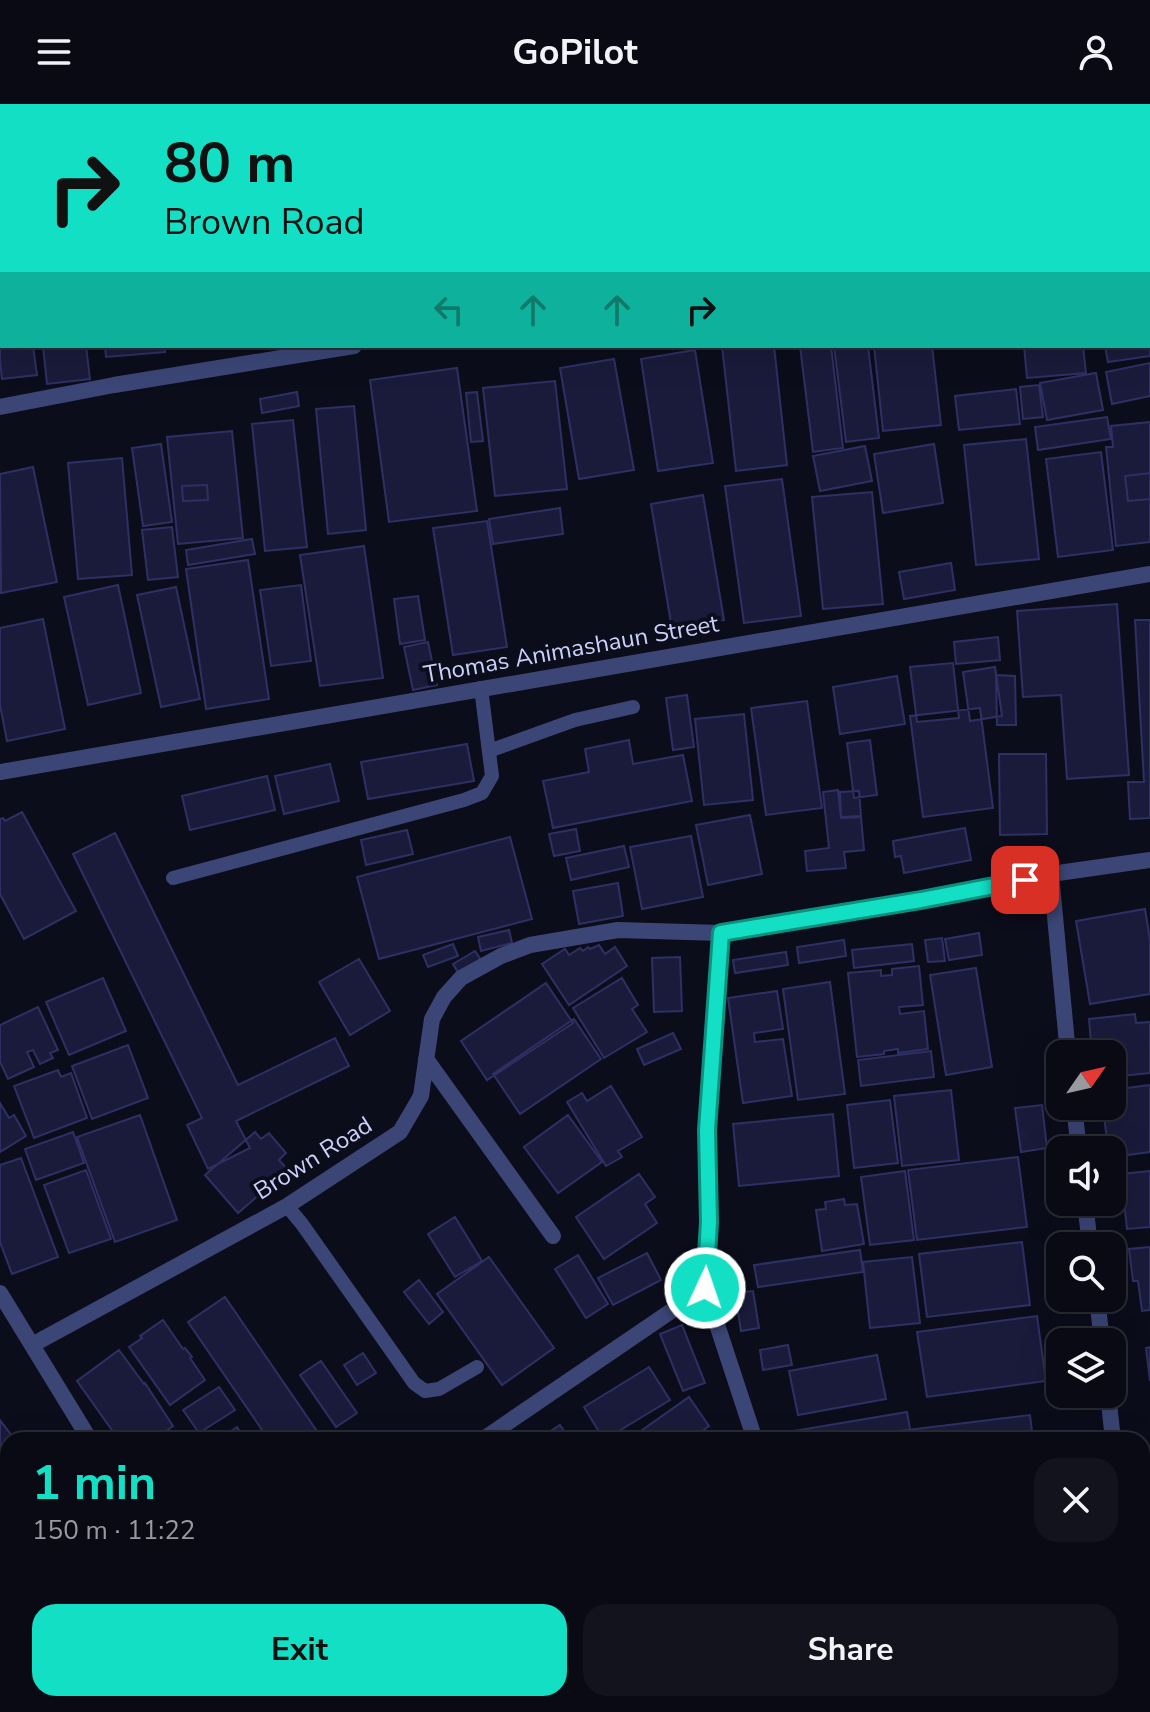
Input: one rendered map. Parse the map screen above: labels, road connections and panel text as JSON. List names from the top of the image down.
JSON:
{
  "streets": {
    "street": ["Thomas Animashaun Street", "Brown Road"]
  },
  "north": "top right",
  "page": {
    "header": "GoPilot",
    "turn": ["80 m", "Brown Road"],
    "heading": ["1 min", "150 m · 11:22"],
    "buttons": ["Exit", "Share"]
  }
}
